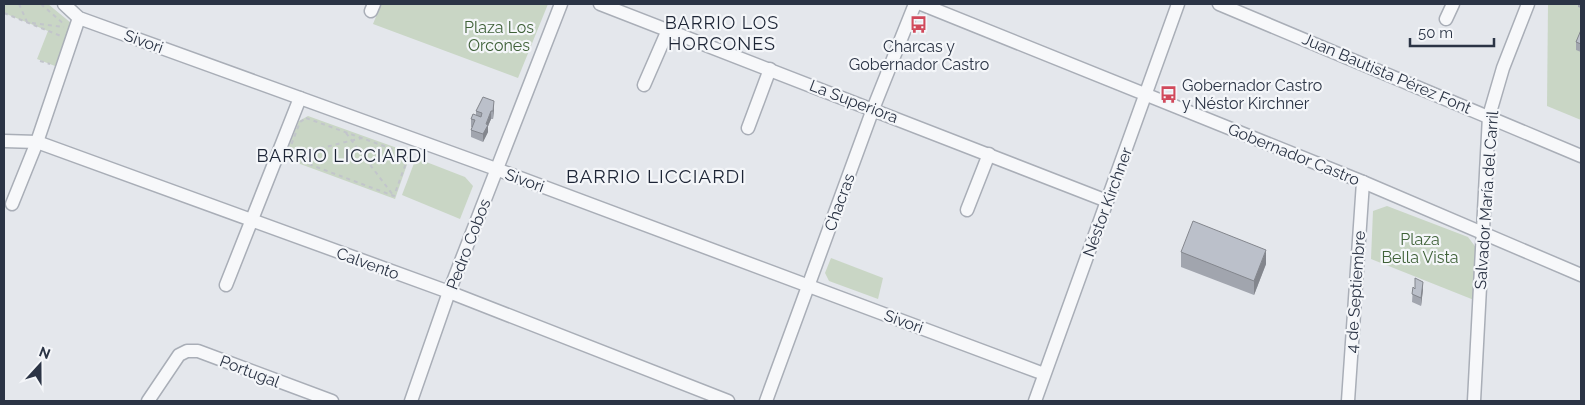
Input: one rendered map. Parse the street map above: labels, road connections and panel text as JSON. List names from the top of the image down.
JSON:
{
  "streets": {
    "street": [
      "Sivori",
      "Juan Bautista Pérez Font",
      "La Superiora",
      "Gobernador Castro",
      "Salvador María del Carril",
      "Chacras",
      "Néstor Kirchner",
      "Pedro Cobos",
      "Calvento",
      "4 de Septiembre",
      "Portugal"
    ]
  },
  "crossings": [
    ["Sivori", "Chacras"],
    ["Sivori", "Néstor Kirchner"],
    ["Sivori", "Pedro Cobos"],
    ["Juan Bautista Pérez Font", "Salvador María del Carril"],
    ["La Superiora", "Chacras"],
    ["La Superiora", "Néstor Kirchner"],
    ["Gobernador Castro", "Salvador María del Carril"],
    ["Gobernador Castro", "Néstor Kirchner"],
    ["Gobernador Castro", "4 de Septiembre"],
    ["Pedro Cobos", "Calvento"]
  ],
  "districts": ["BARRIO LOS HORCONES", "BARRIO LICCIARDI", "BARRIO LICCIARDI"],
  "parks": ["Plaza Los Orcones", "Plaza Bella Vista"],
  "places": {
    "bus stop": ["Charcas y Gobernador Castro", "Gobernador Castro y Néstor Kirchner"]
  },
  "scale_bar": "50 m",
  "north": "top"
}
